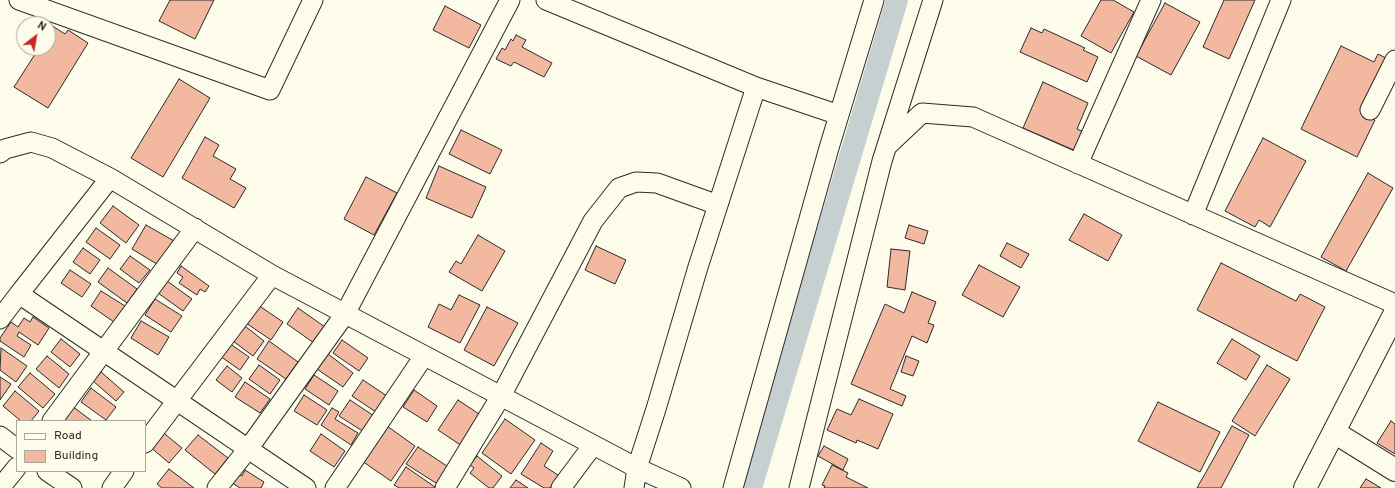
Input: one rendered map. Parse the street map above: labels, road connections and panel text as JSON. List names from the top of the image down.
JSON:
{
  "legend": ["Road", "Building"],
  "north": "top right"
}
